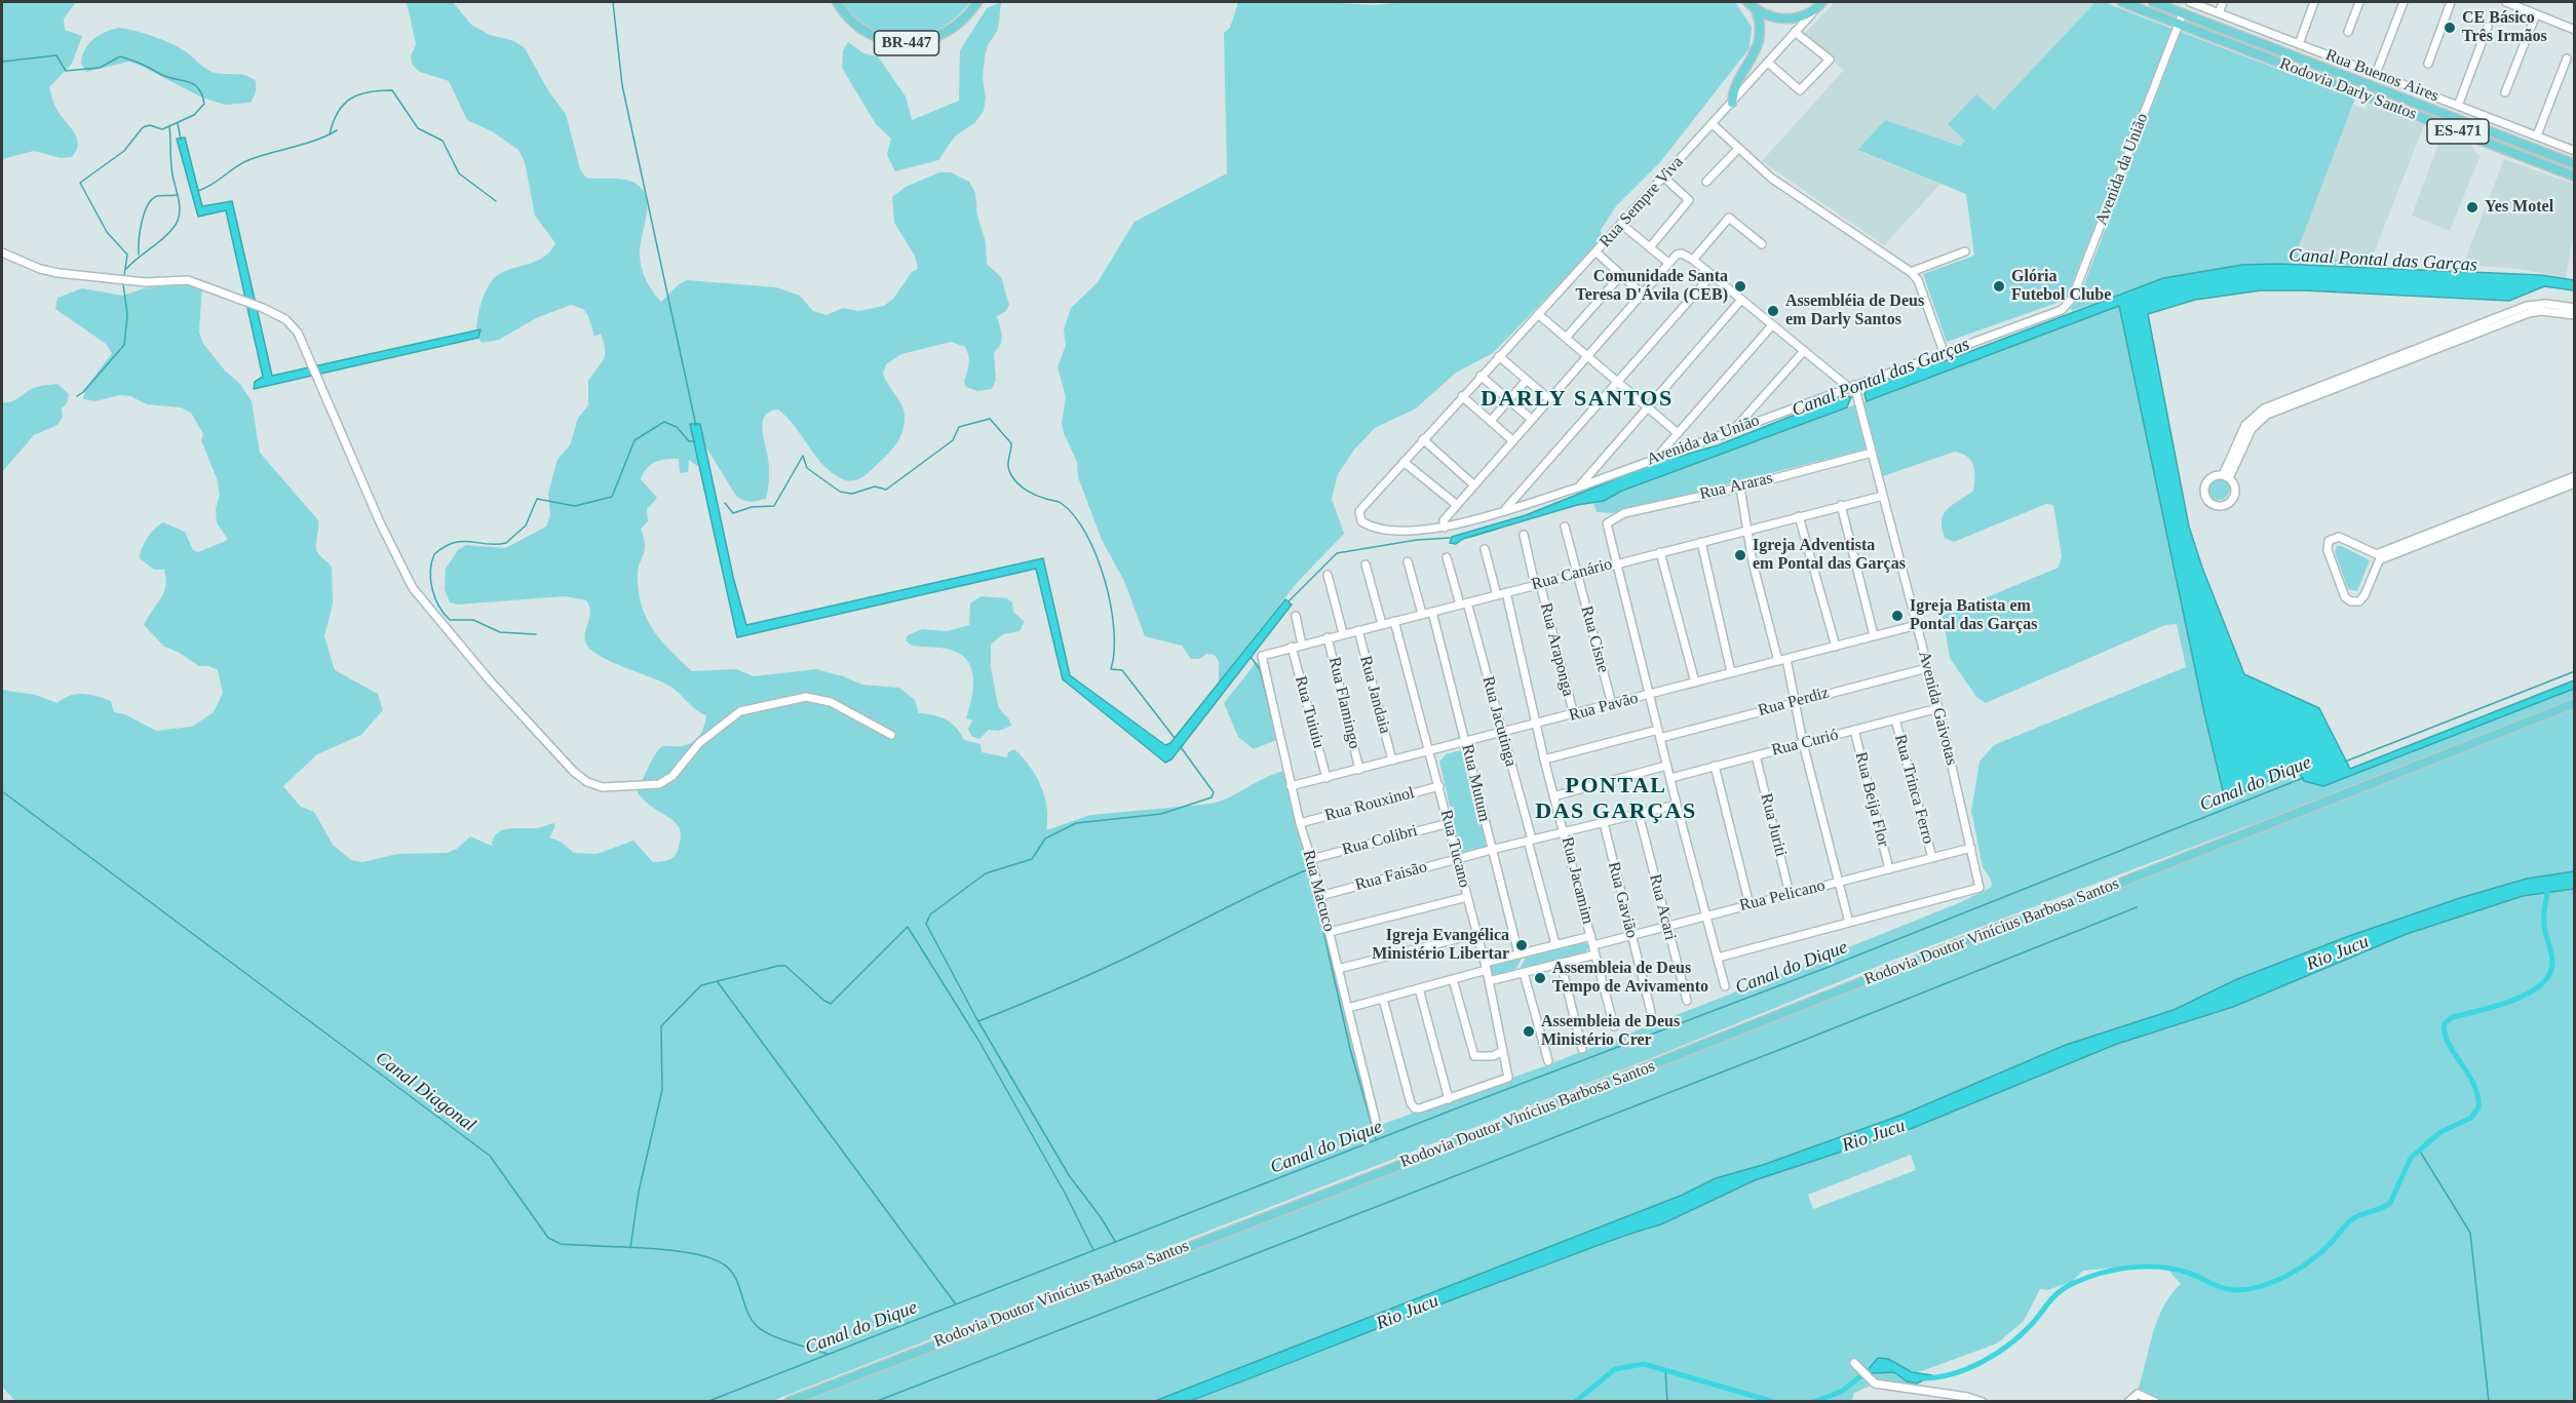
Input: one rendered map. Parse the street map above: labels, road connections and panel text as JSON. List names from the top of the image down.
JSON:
{
  "streets": {
    "main road": [
      "BR-447",
      "Rodovia Darly Santos",
      "ES-471",
      "Rua Sempre Viva",
      "Rodovia Doutor Vinícius Barbosa Santos"
    ],
    "street": [
      "Rua Buenos Aires",
      "Avenida da União",
      "Rua Araras",
      "Rua Canário",
      "Rua Cisne",
      "Rua Araponga",
      "Rua Jandaia",
      "Rua Perdiz",
      "Rua Flamingo",
      "Rua Pavão",
      "Avenida Gaivotas",
      "Rua Tuiuiu",
      "Rua Jacutinga",
      "Rua Curió",
      "Rua Mutum",
      "Rua Trinca Ferro",
      "Rua Beija Flor",
      "Rua Rouxinol",
      "Rua Juriti",
      "Rua Colibri",
      "Rua Tucano",
      "Rua Faisão",
      "Rua Jacamim",
      "Rua Macuco",
      "Rua Pelicano",
      "Rua Gavião",
      "Rua Acari"
    ]
  },
  "crossings": [
    ["Rodovia Darly Santos", "Avenida da União"],
    ["Avenida da União", "Rua Sempre Viva"],
    ["Avenida da União", "Avenida Gaivotas"],
    ["Rua Araras", "Rua Canário"],
    ["Rua Araras", "Avenida Gaivotas"],
    ["Rua Canário", "Rua Cisne"],
    ["Rua Canário", "Rua Araponga"],
    ["Rua Canário", "Rua Jandaia"],
    ["Rua Canário", "Rua Flamingo"],
    ["Rua Canário", "Avenida Gaivotas"],
    ["Rua Canário", "Rua Tuiuiu"],
    ["Rua Canário", "Rua Jacutinga"],
    ["Rua Canário", "Rua Mutum"],
    ["Rua Canário", "Rua Tucano"],
    ["Rua Canário", "Rua Jacamim"],
    ["Rua Canário", "Rua Macuco"],
    ["Rua Cisne", "Rua Pavão"],
    ["Rua Araponga", "Rua Pavão"],
    ["Rua Jandaia", "Rua Pavão"],
    ["Rua Perdiz", "Avenida Gaivotas"],
    ["Rua Perdiz", "Rua Jacamim"],
    ["Rua Flamingo", "Rua Pavão"],
    ["Rua Pavão", "Avenida Gaivotas"],
    ["Rua Pavão", "Rua Tuiuiu"],
    ["Rua Pavão", "Rua Jacutinga"],
    ["Rua Pavão", "Rua Mutum"],
    ["Rua Pavão", "Rua Tucano"],
    ["Rua Pavão", "Rua Jacamim"],
    ["Rua Pavão", "Rua Macuco"],
    ["Avenida Gaivotas", "Rua Curió"],
    ["Avenida Gaivotas", "Rua Pelicano"],
    ["Rua Jacutinga", "Rua Faisão"],
    ["Rua Curió", "Rua Trinca Ferro"],
    ["Rua Curió", "Rua Beija Flor"],
    ["Rua Curió", "Rua Juriti"],
    ["Rua Mutum", "Rua Faisão"],
    ["Rua Trinca Ferro", "Rua Pelicano"],
    ["Rua Beija Flor", "Rua Pelicano"],
    ["Rua Rouxinol", "Rua Tucano"],
    ["Rua Rouxinol", "Rua Macuco"],
    ["Rua Juriti", "Rua Pelicano"],
    ["Rua Colibri", "Rua Tucano"],
    ["Rua Colibri", "Rua Macuco"],
    ["Rua Tucano", "Rua Faisão"],
    ["Rua Faisão", "Rua Jacamim"],
    ["Rua Faisão", "Rua Macuco"],
    ["Rua Faisão", "Rua Gavião"],
    ["Rua Faisão", "Rua Acari"],
    ["Rua Jacamim", "Rua Pelicano"],
    ["Rua Pelicano", "Rua Gavião"],
    ["Rua Pelicano", "Rua Acari"]
  ],
  "districts": ["DARLY SANTOS", "PONTAL DAS GARÇAS"],
  "water": [
    "Canal Pontal das Garças",
    "Canal do Dique",
    "Rio Jucu",
    "Canal Diagonal"
  ],
  "places": [
    "CE Básico Três Irmãos",
    "Yes Motel",
    "Comunidade Santa Teresa D'Ávila (CEB)",
    "Glória Futebol Clube",
    "Assembléia de Deus em Darly Santos",
    "Igreja Adventista em Pontal das Garças",
    "Igreja Batista em Pontal das Garças",
    "Igreja Evangélica Ministério Libertar",
    "Assembleia de Deus Tempo de Avivamento",
    "Assembleia de Deus Ministério Crer"
  ]
}
